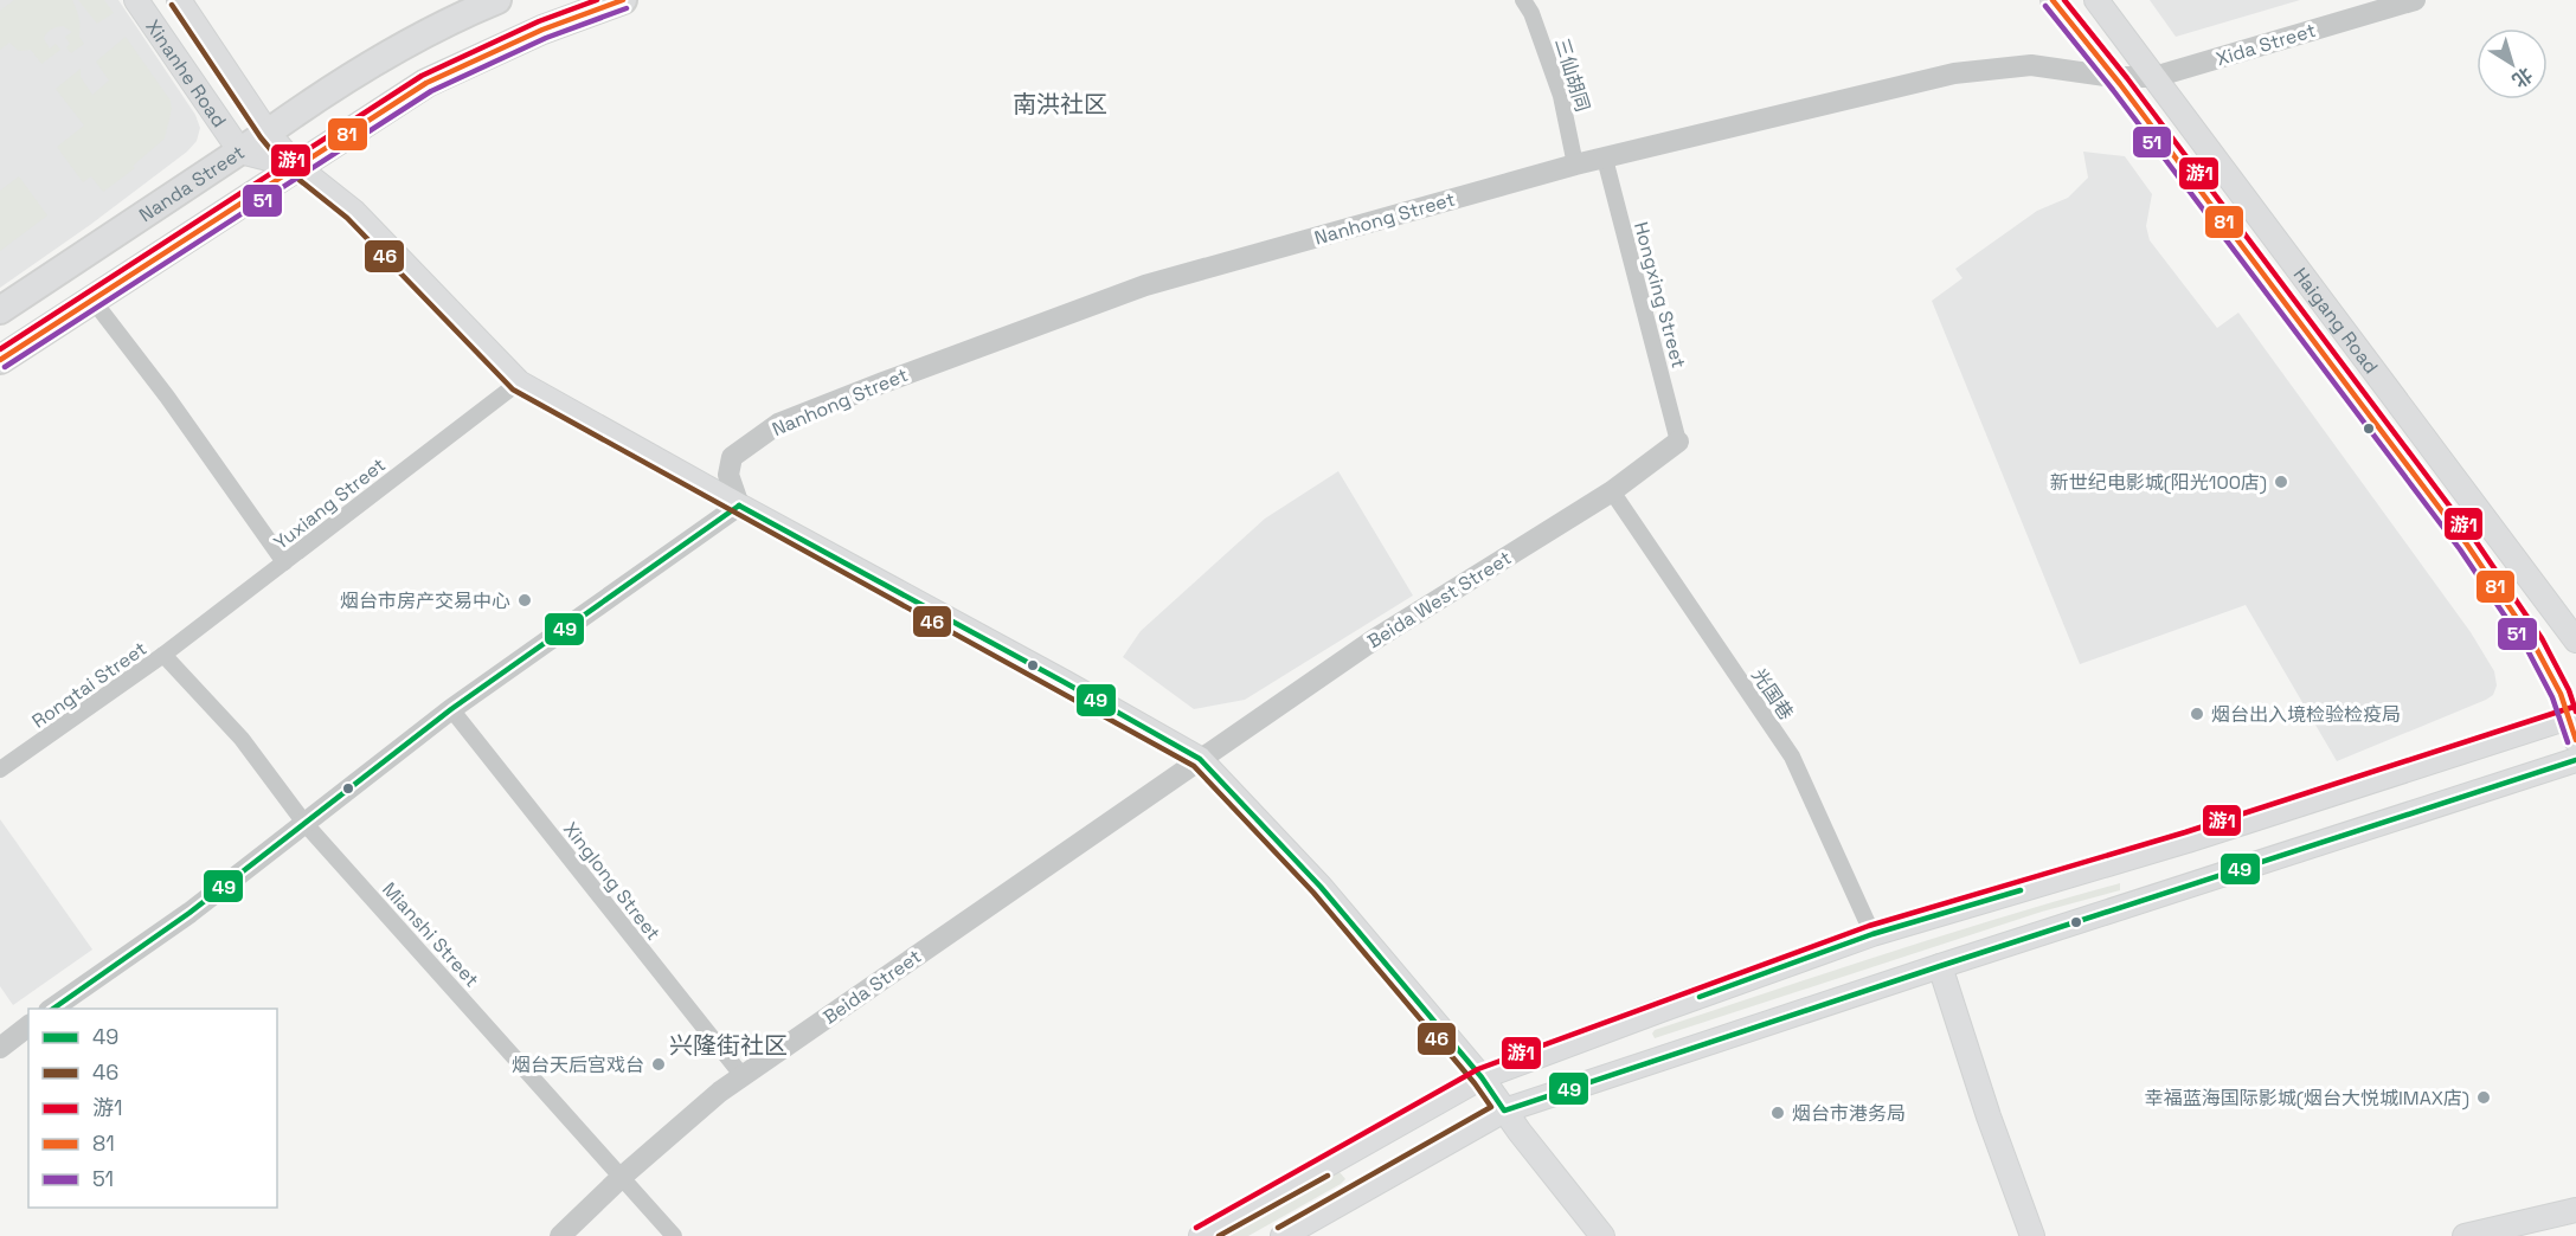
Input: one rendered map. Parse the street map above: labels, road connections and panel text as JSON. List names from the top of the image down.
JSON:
{
  "streets": {
    "main road": ["Xinanhe Road", "Nanda Street", "Haigang Road"],
    "street": [
      "Xida Street",
      "三仙胡同",
      "Nanhong Street",
      "Hongxing Street",
      "Yuxiang Street",
      "Beida West Street",
      "Rongtai Street",
      "光国巷",
      "Xinglong Street",
      "Mianshi Street",
      "Beida Street"
    ]
  },
  "crossings": [
    ["Xida Street", "Nanhong Street"],
    ["Xida Street", "Haigang Road"],
    ["Xinanhe Road", "Nanda Street"],
    ["三仙胡同", "Nanhong Street"],
    ["Nanhong Street", "Hongxing Street"],
    ["Nanhong Street", "Haigang Road"],
    ["Hongxing Street", "Beida West Street"],
    ["Yuxiang Street", "Rongtai Street"],
    ["Yuxiang Street", "Mianshi Street"],
    ["Beida West Street", "光国巷"],
    ["Beida West Street", "Beida Street"],
    ["Rongtai Street", "Mianshi Street"],
    ["Xinglong Street", "Beida Street"],
    ["Mianshi Street", "Beida Street"]
  ],
  "districts": ["南洪社区", "兴隆街社区"],
  "places": [
    "新世纪电影城(阳光100店)",
    "烟台市房产交易中心",
    "烟台出入境检验检疫局",
    "烟台天后宫戏台",
    "幸福蓝海国际影城(烟台大悦城IMAX店)",
    "烟台市港务局"
  ],
  "lines": [
    "transit line 游1",
    "transit line 81",
    "transit line 46",
    "transit line 51",
    "transit line 49"
  ],
  "legend": [
    "49",
    "46",
    "游1",
    "81",
    "51"
  ],
  "north": "bottom right"
}
